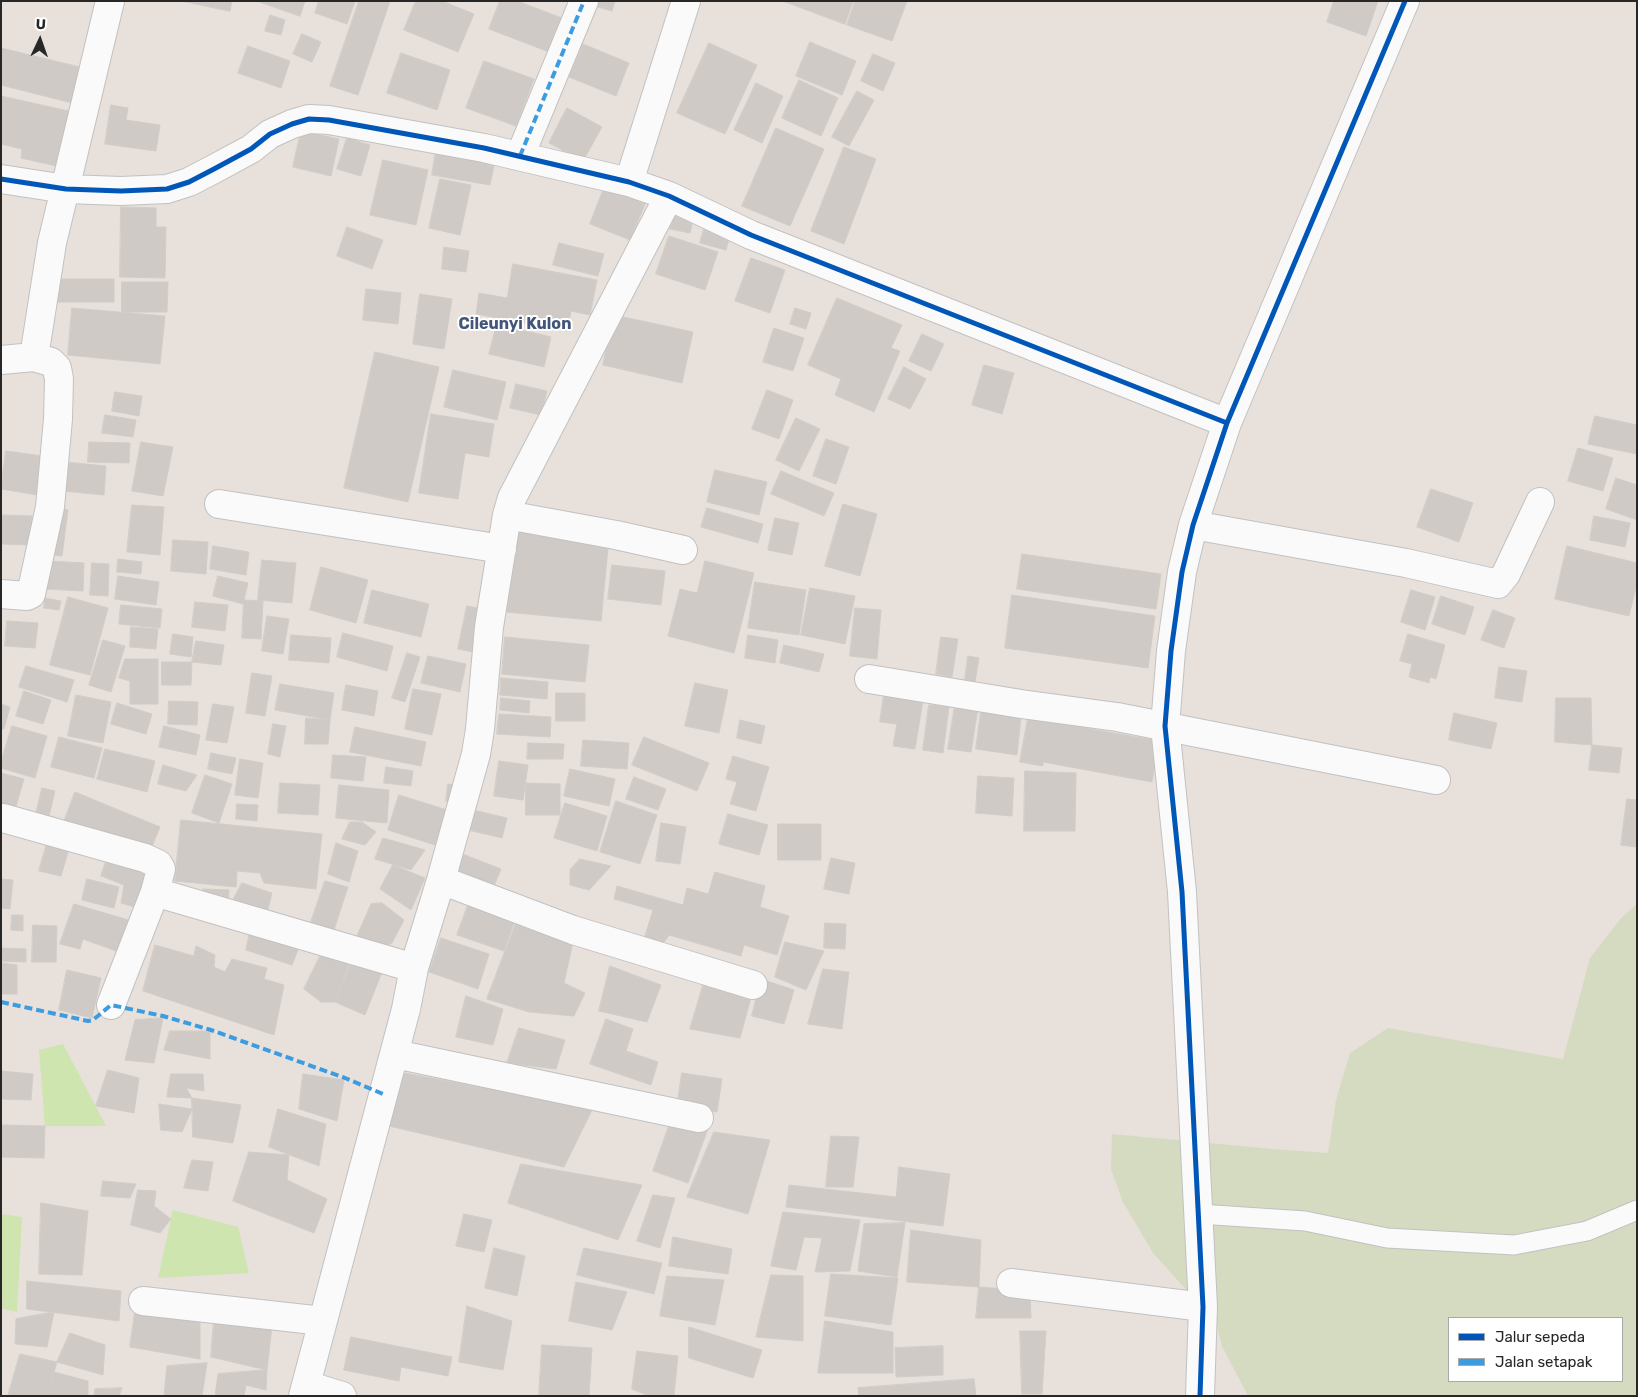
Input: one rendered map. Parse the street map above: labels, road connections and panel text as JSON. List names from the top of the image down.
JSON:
{
  "districts": ["Cileunyi Kulon"],
  "legend": ["Jalur sepeda", "Jalan setapak"],
  "north": "top"
}
